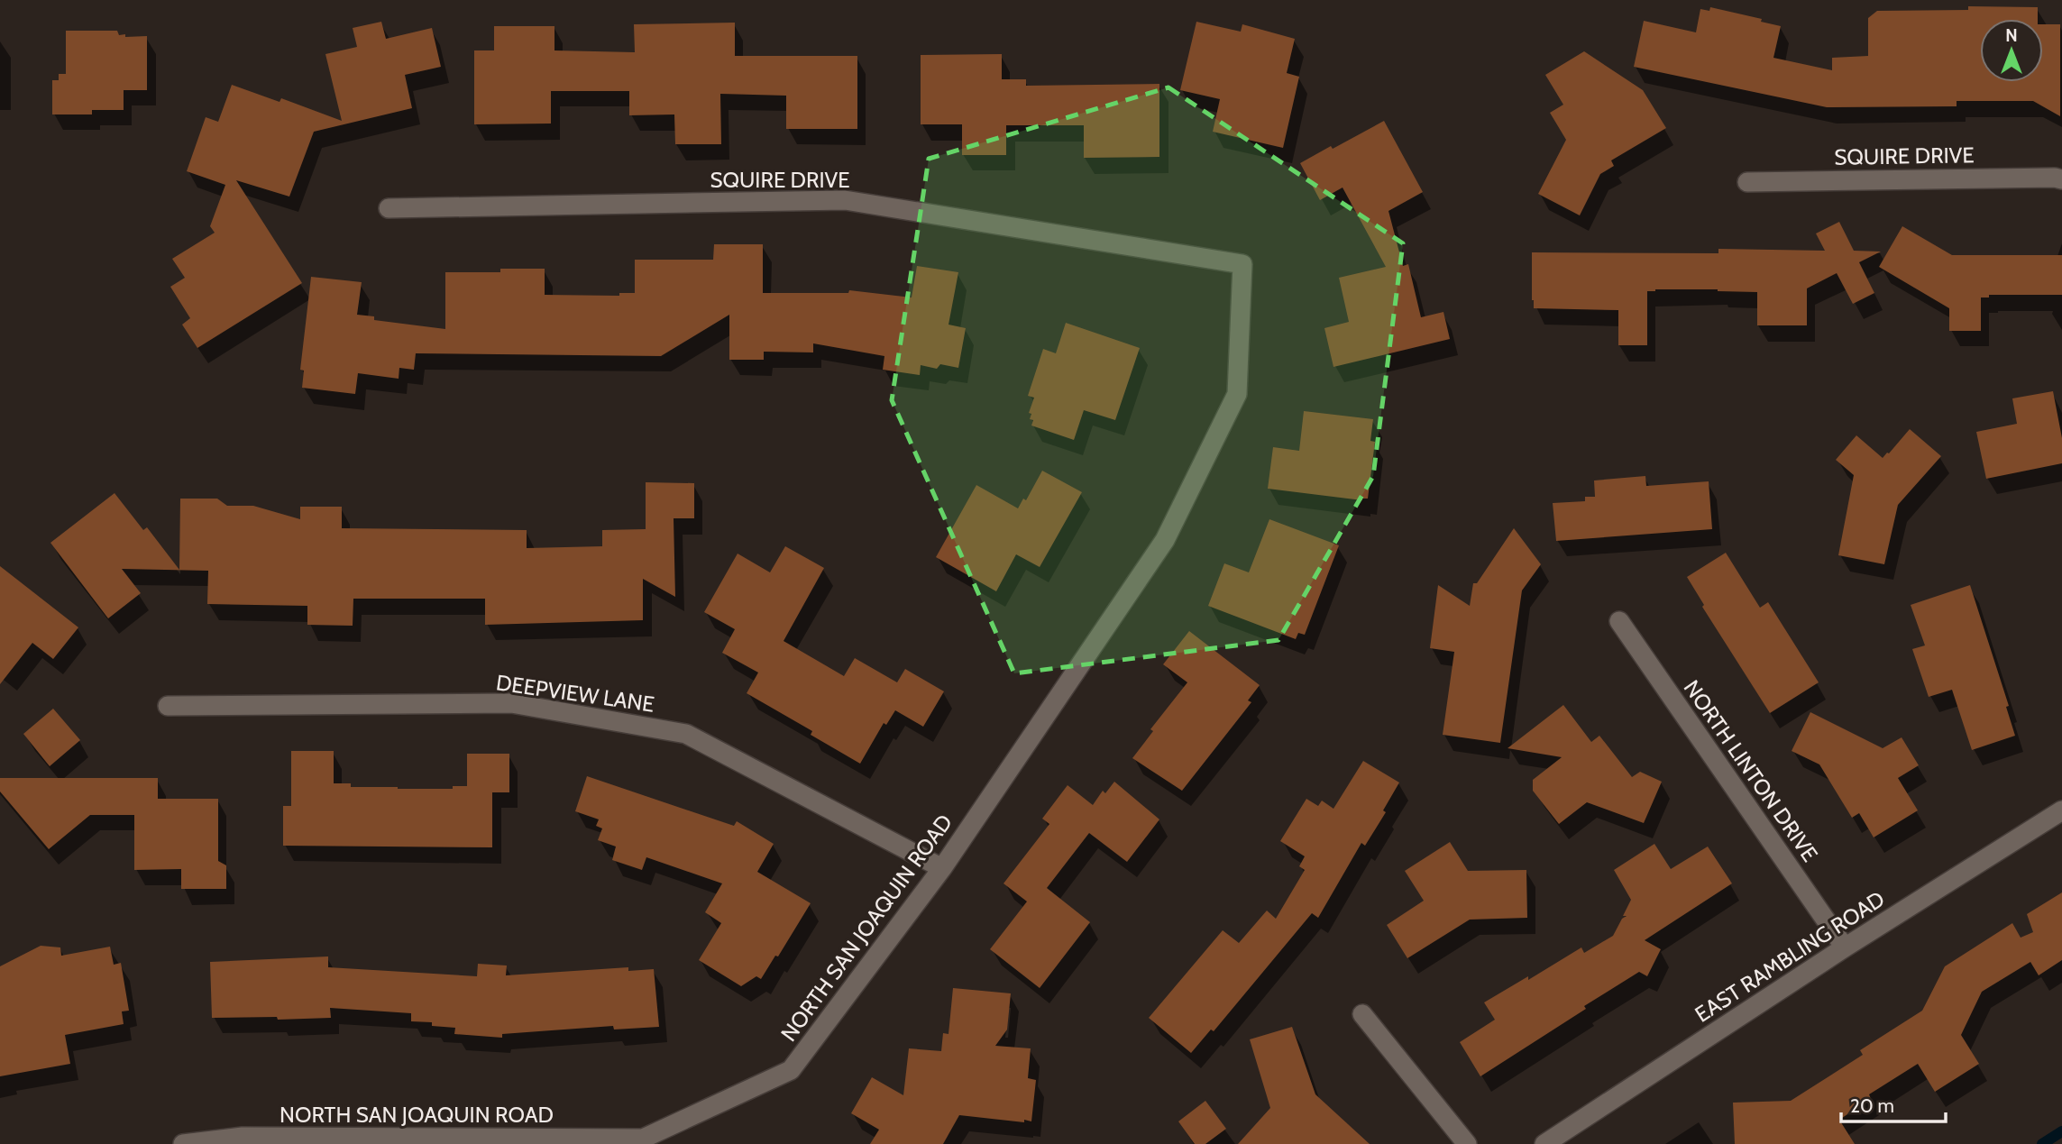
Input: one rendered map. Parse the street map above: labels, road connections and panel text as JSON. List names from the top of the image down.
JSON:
{
  "streets": {
    "street": [
      "SQUIRE DRIVE",
      "DEEPVIEW LANE",
      "NORTH LINTON DRIVE",
      "NORTH SAN JOAQUIN ROAD",
      "EAST RAMBLING ROAD"
    ]
  },
  "crossings": [
    ["SQUIRE DRIVE", "NORTH SAN JOAQUIN ROAD"],
    ["DEEPVIEW LANE", "NORTH SAN JOAQUIN ROAD"],
    ["NORTH LINTON DRIVE", "EAST RAMBLING ROAD"]
  ],
  "scale_bar": "20 m",
  "north": "top"
}
